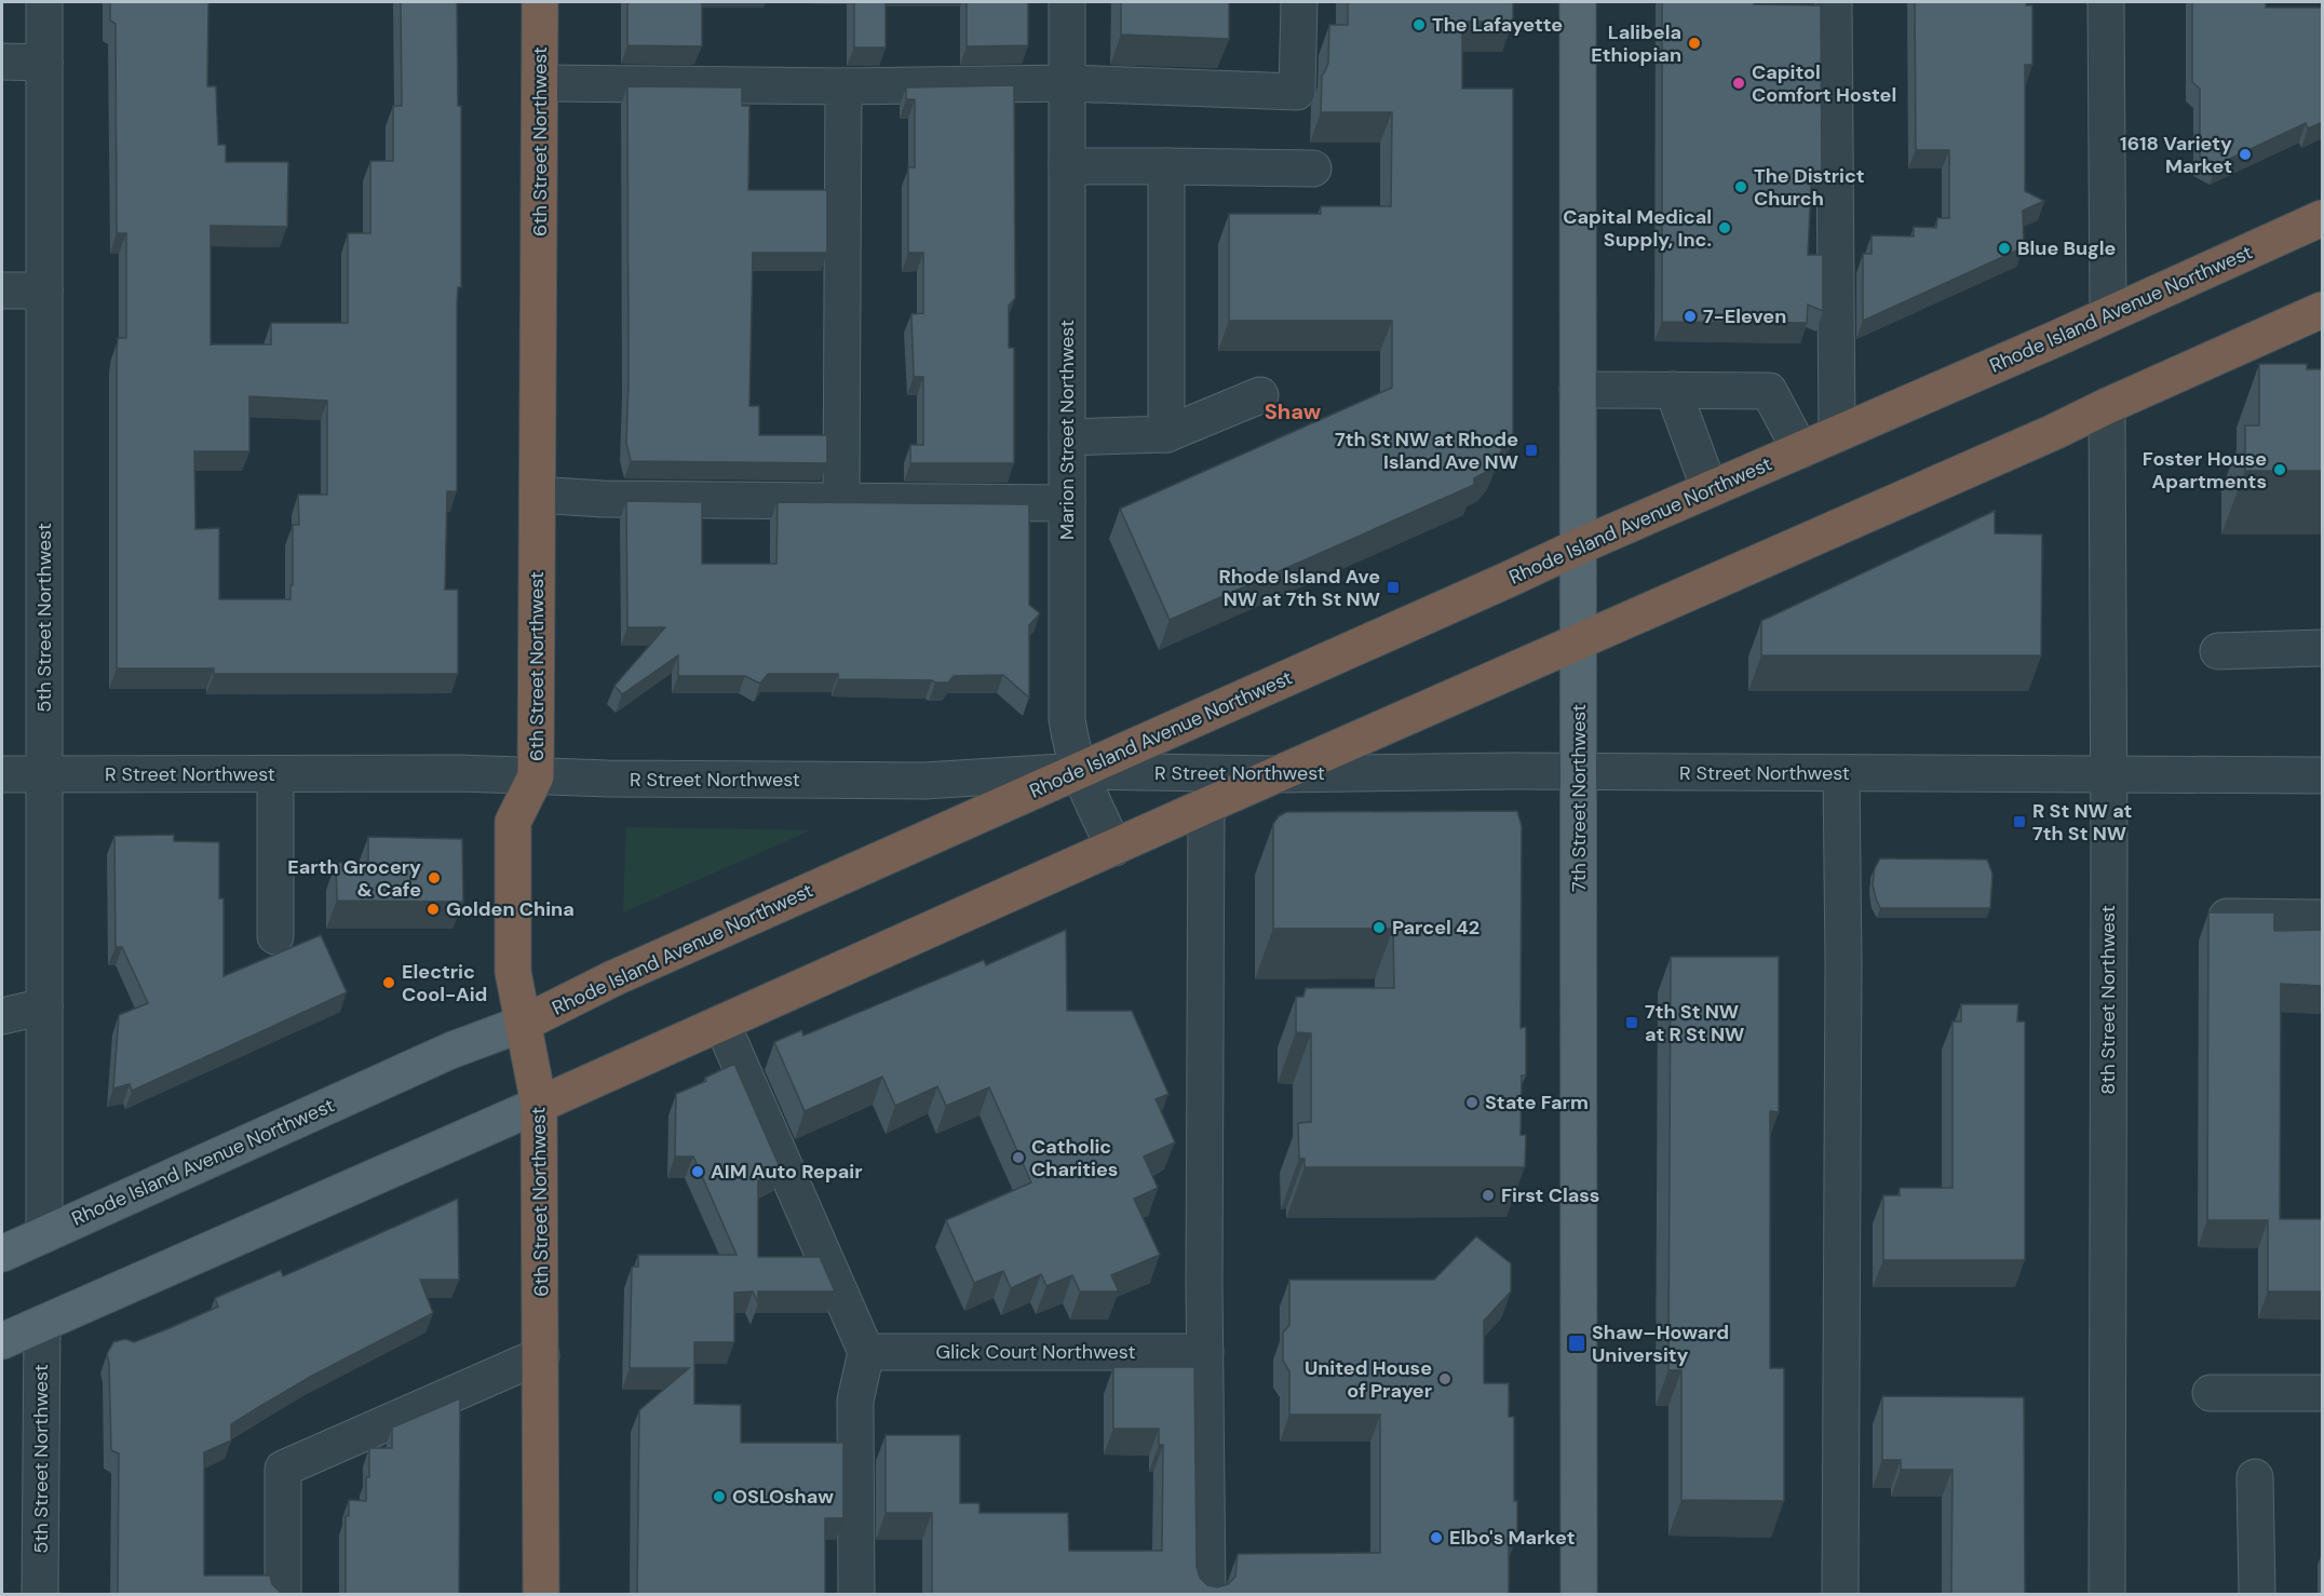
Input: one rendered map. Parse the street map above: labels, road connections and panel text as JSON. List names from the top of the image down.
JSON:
{
  "streets": {
    "highway": ["6th Street Northwest", "Rhode Island Avenue Northwest"],
    "main road": ["7th Street Northwest"],
    "street": [
      "Marion Street Northwest",
      "5th Street Northwest",
      "R Street Northwest",
      "8th Street Northwest",
      "Glick Court Northwest"
    ]
  },
  "crossings": [
    ["6th Street Northwest", "Rhode Island Avenue Northwest"],
    ["6th Street Northwest", "R Street Northwest"],
    ["Rhode Island Avenue Northwest", "Marion Street Northwest"],
    ["Rhode Island Avenue Northwest", "5th Street Northwest"],
    ["Rhode Island Avenue Northwest", "R Street Northwest"],
    ["Rhode Island Avenue Northwest", "7th Street Northwest"],
    ["Marion Street Northwest", "R Street Northwest"],
    ["5th Street Northwest", "R Street Northwest"],
    ["R Street Northwest", "7th Street Northwest"],
    ["R Street Northwest", "8th Street Northwest"]
  ],
  "districts": ["Shaw"],
  "places": {
    "other": [
      "The Lafayette",
      "Lalibela Ethiopian",
      "Capitol Comfort Hostel",
      "1618 Variety Market",
      "The District Church",
      "Capital Medical Supply, Inc.",
      "Blue Bugle",
      "7-Eleven",
      "Foster House Apartments",
      "Earth Grocery & Cafe",
      "Golden China",
      "Parcel 42",
      "Electric Cool-Aid",
      "State Farm",
      "Catholic Charities",
      "AIM Auto Repair",
      "First Class",
      "United House of Prayer",
      "OSLOshaw",
      "Elbo's Market"
    ],
    "transit": [
      "7th St NW at Rhode Island Ave NW",
      "Rhode Island Ave NW at 7th St NW",
      "R St NW at 7th St NW",
      "7th St NW at R St NW",
      "Shaw–Howard University"
    ]
  }
}
